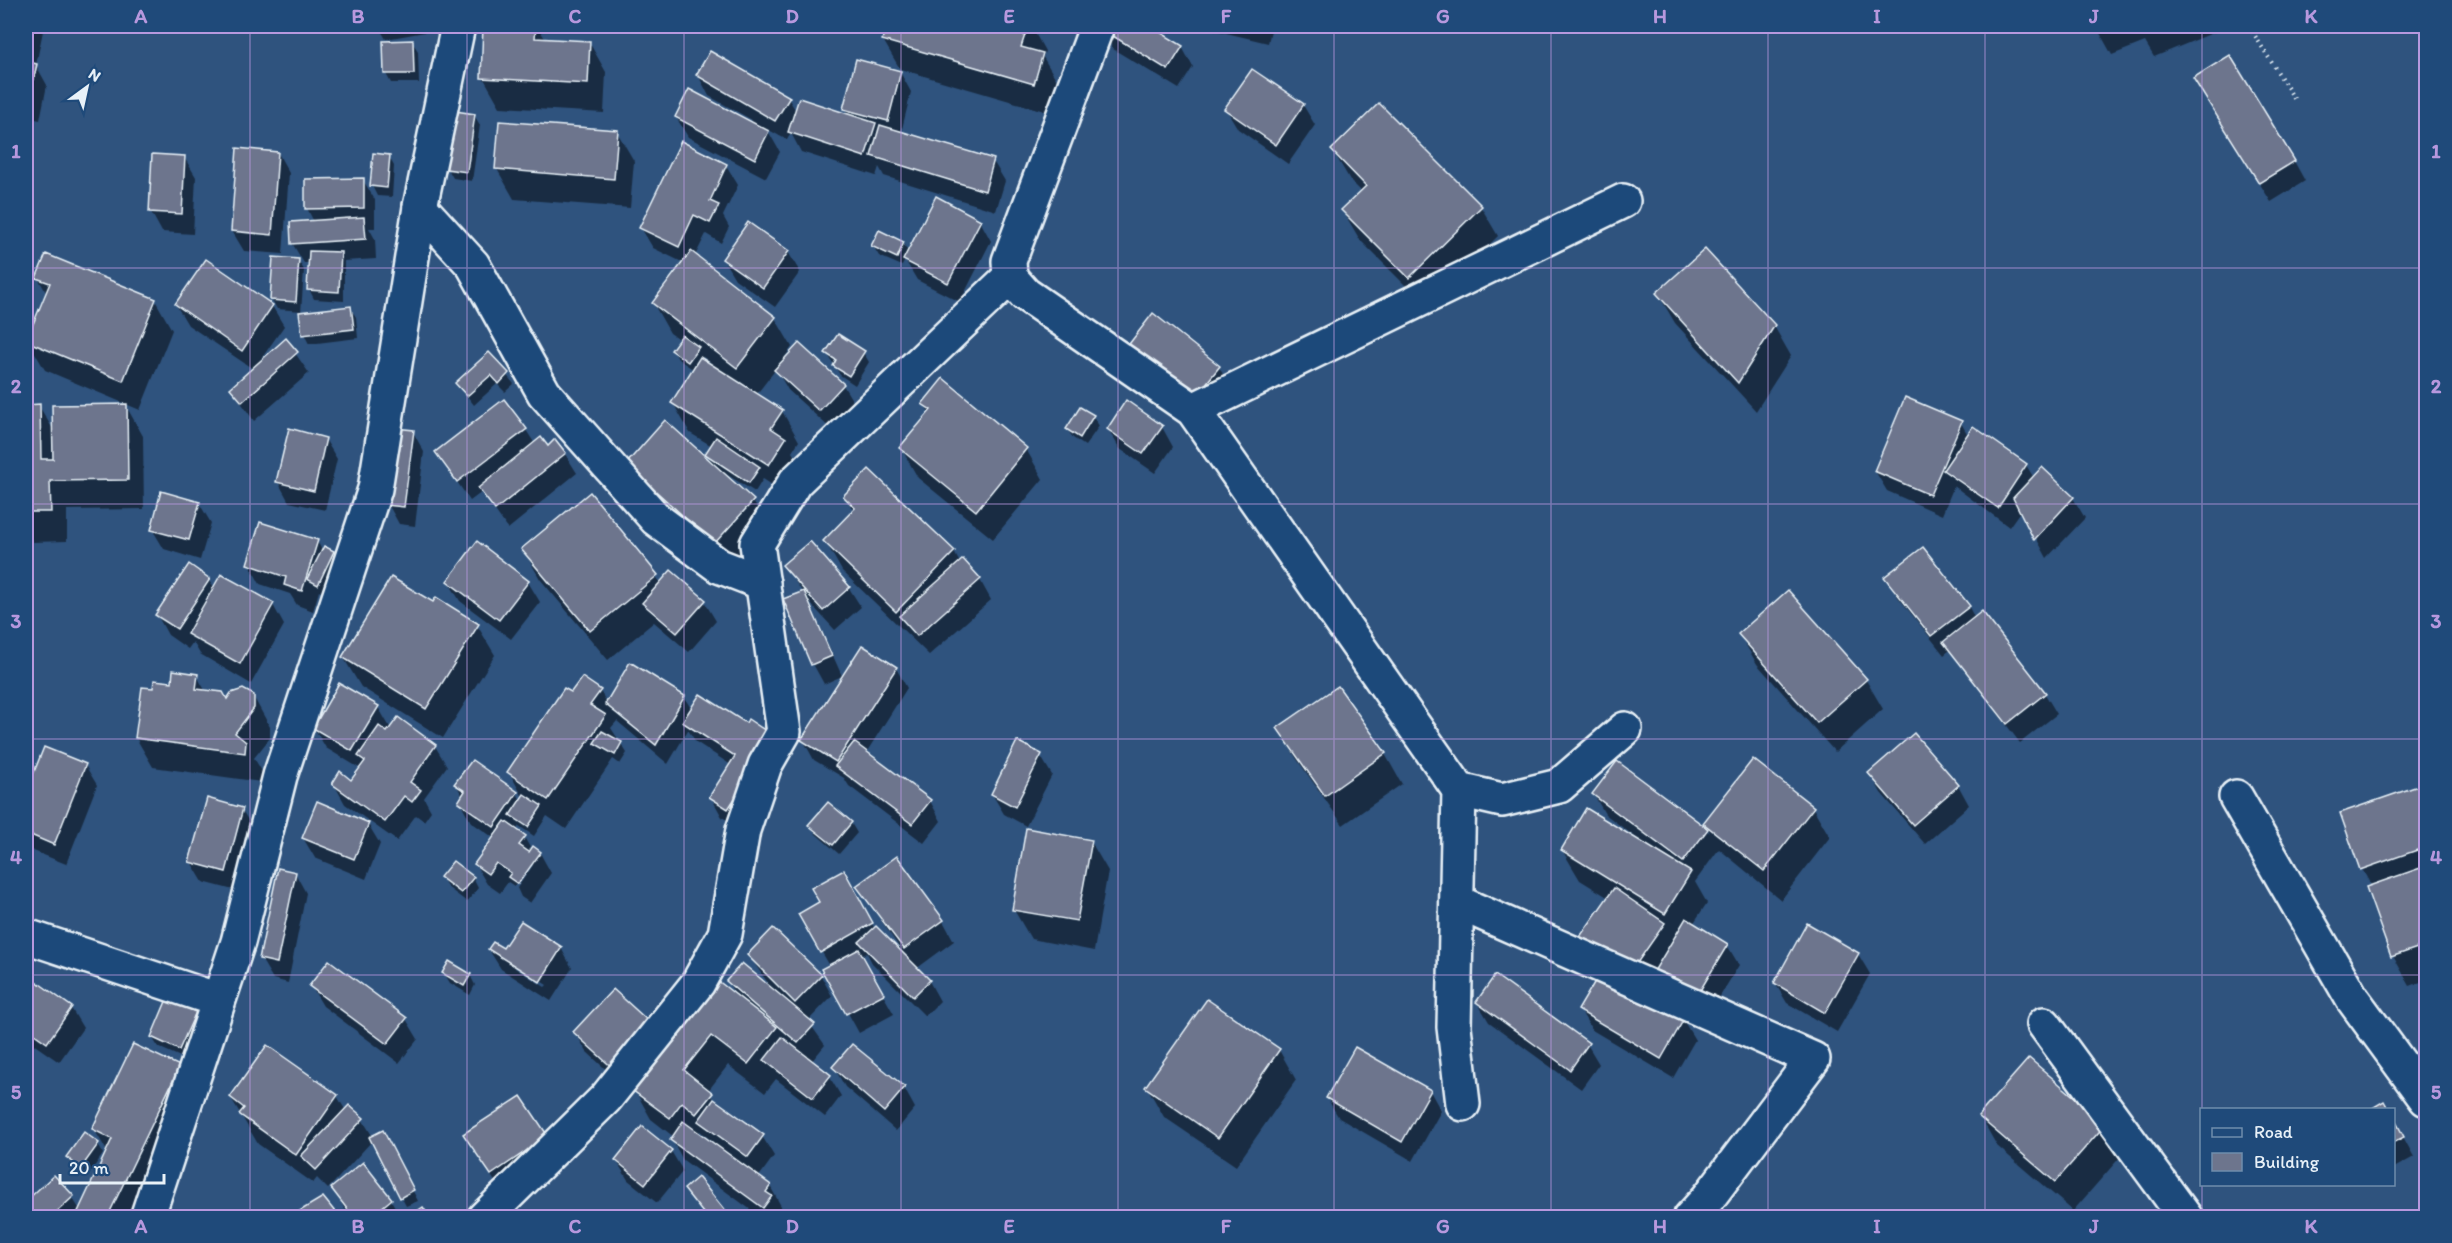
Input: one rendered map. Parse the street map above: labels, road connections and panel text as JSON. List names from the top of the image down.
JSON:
{
  "legend": ["Road", "Building"],
  "scale_bar": "20 m",
  "north": "top right",
  "grid": {
    "columns": [
      "A",
      "B",
      "C",
      "D",
      "E",
      "F",
      "G",
      "H",
      "I",
      "J",
      "K"
    ],
    "rows": [
      "1",
      "2",
      "3",
      "4",
      "5"
    ]
  }
}
